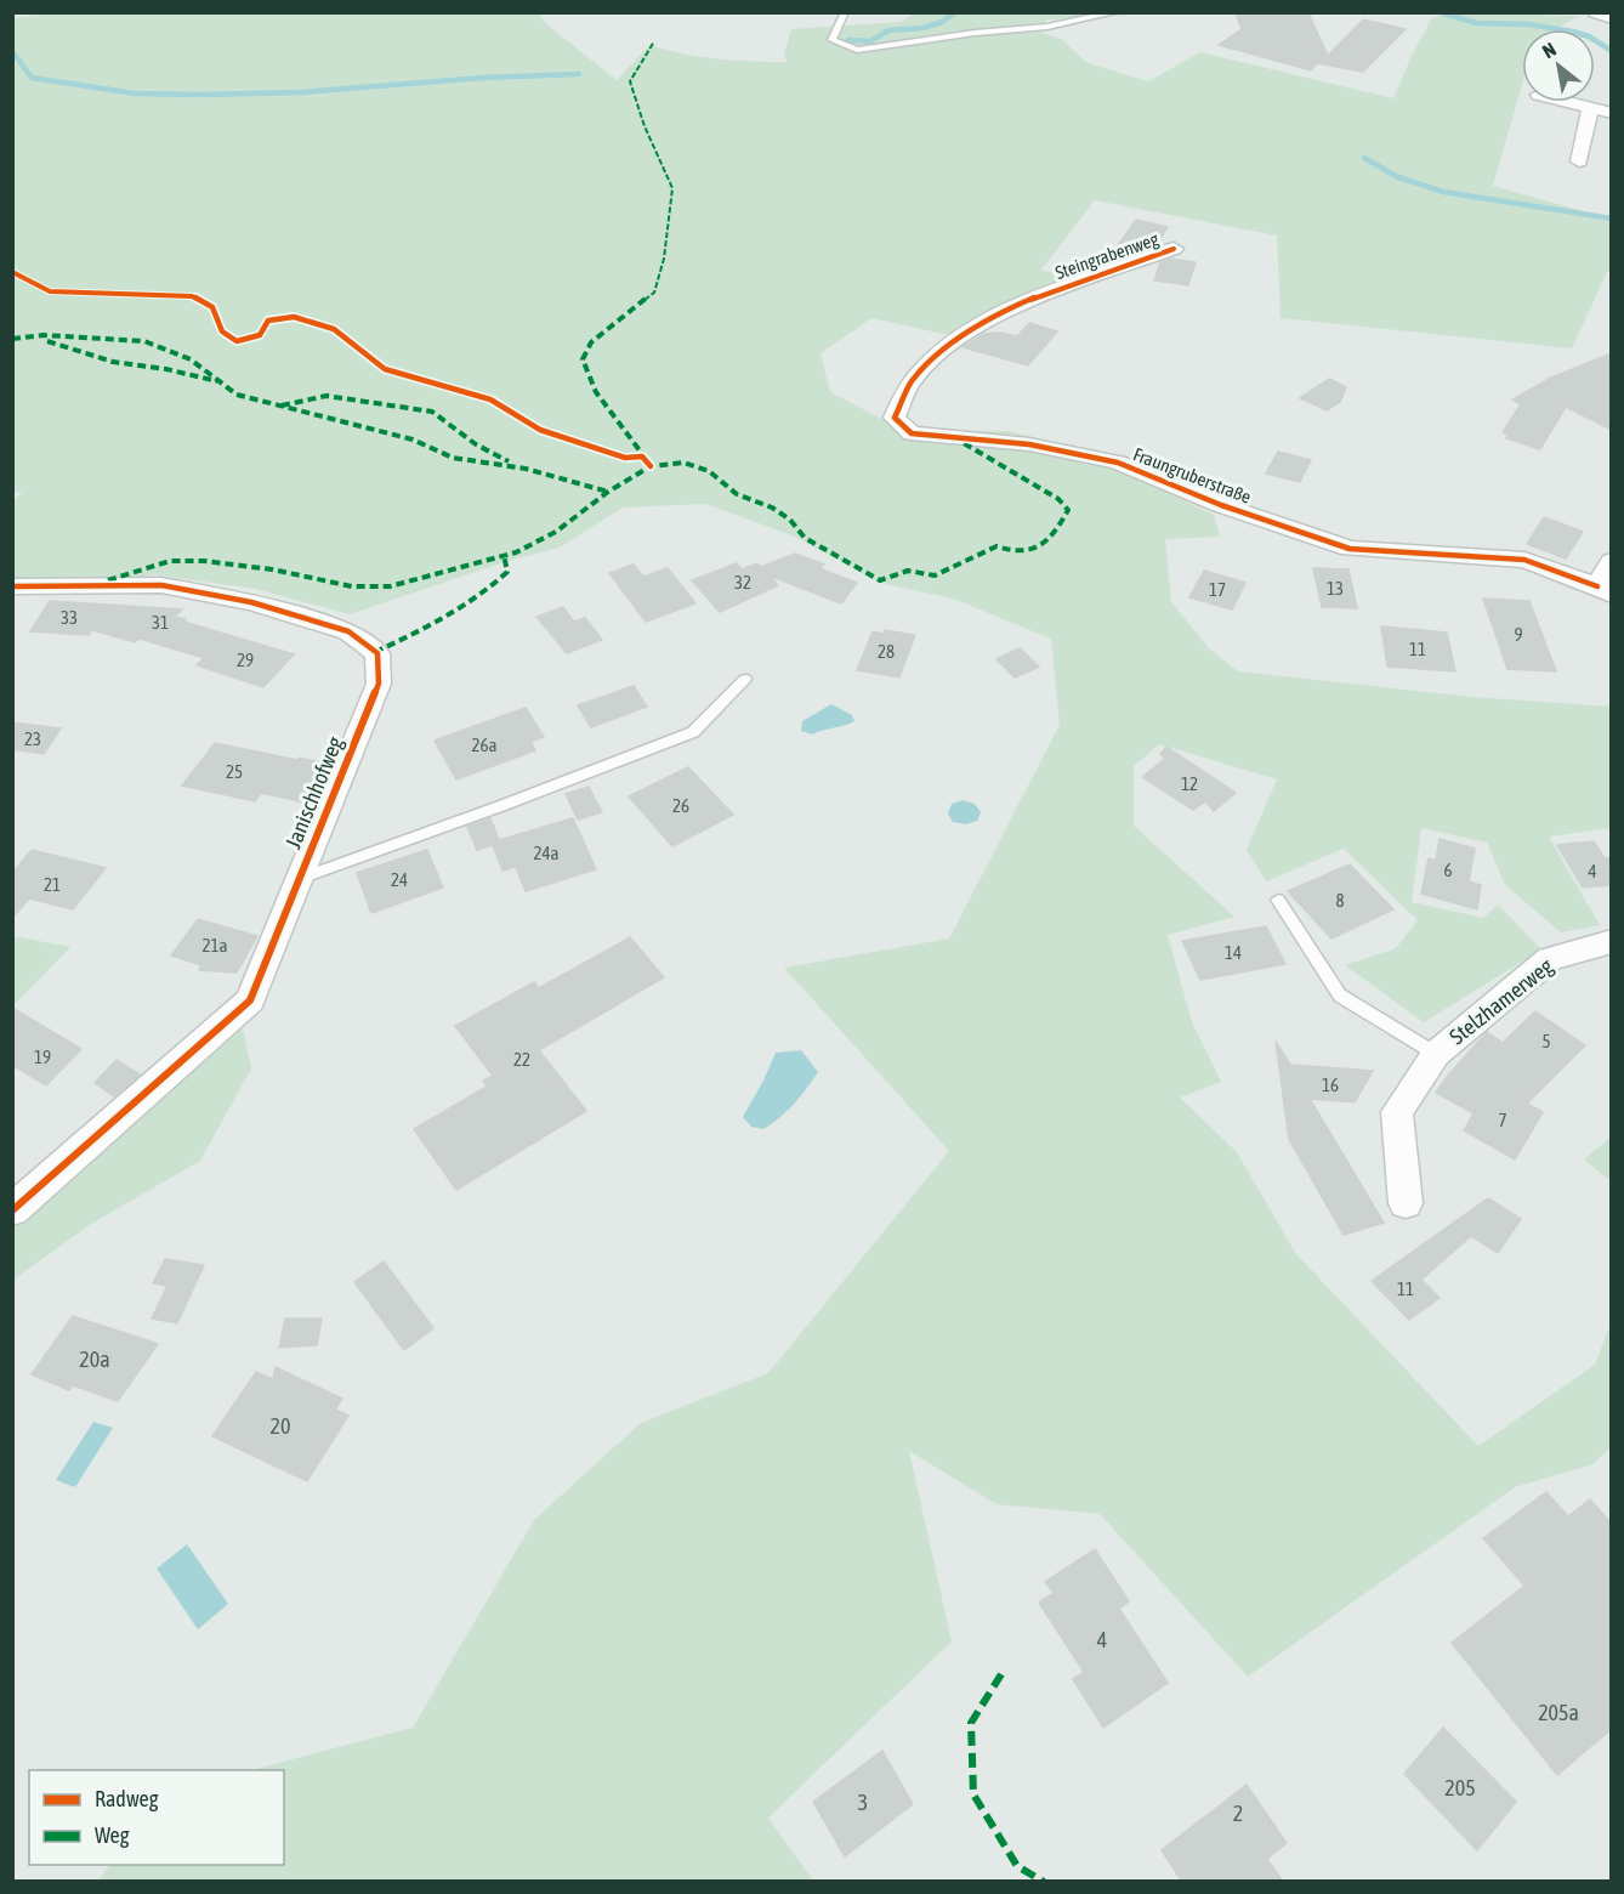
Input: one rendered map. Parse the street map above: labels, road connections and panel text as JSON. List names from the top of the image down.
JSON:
{
  "streets": {
    "street": [
      "Steingrabenweg",
      "Fraungruberstraße",
      "Janischhofweg",
      "Stelzhamerweg"
    ]
  },
  "crossings": [
    ["Steingrabenweg", "Fraungruberstraße"]
  ],
  "house_numbers": [
    "32",
    "13",
    "17",
    "33",
    "31",
    "9",
    "11",
    "28",
    "29",
    "23",
    "26a",
    "25",
    "12",
    "26",
    "24a",
    "6",
    "4",
    "24",
    "21",
    "8",
    "21a",
    "14",
    "5",
    "19",
    "22",
    "16",
    "7",
    "11",
    "20a",
    "20",
    "4",
    "205a",
    "205",
    "3",
    "2"
  ],
  "legend": ["Radweg", "Weg"],
  "north": "top left"
}
